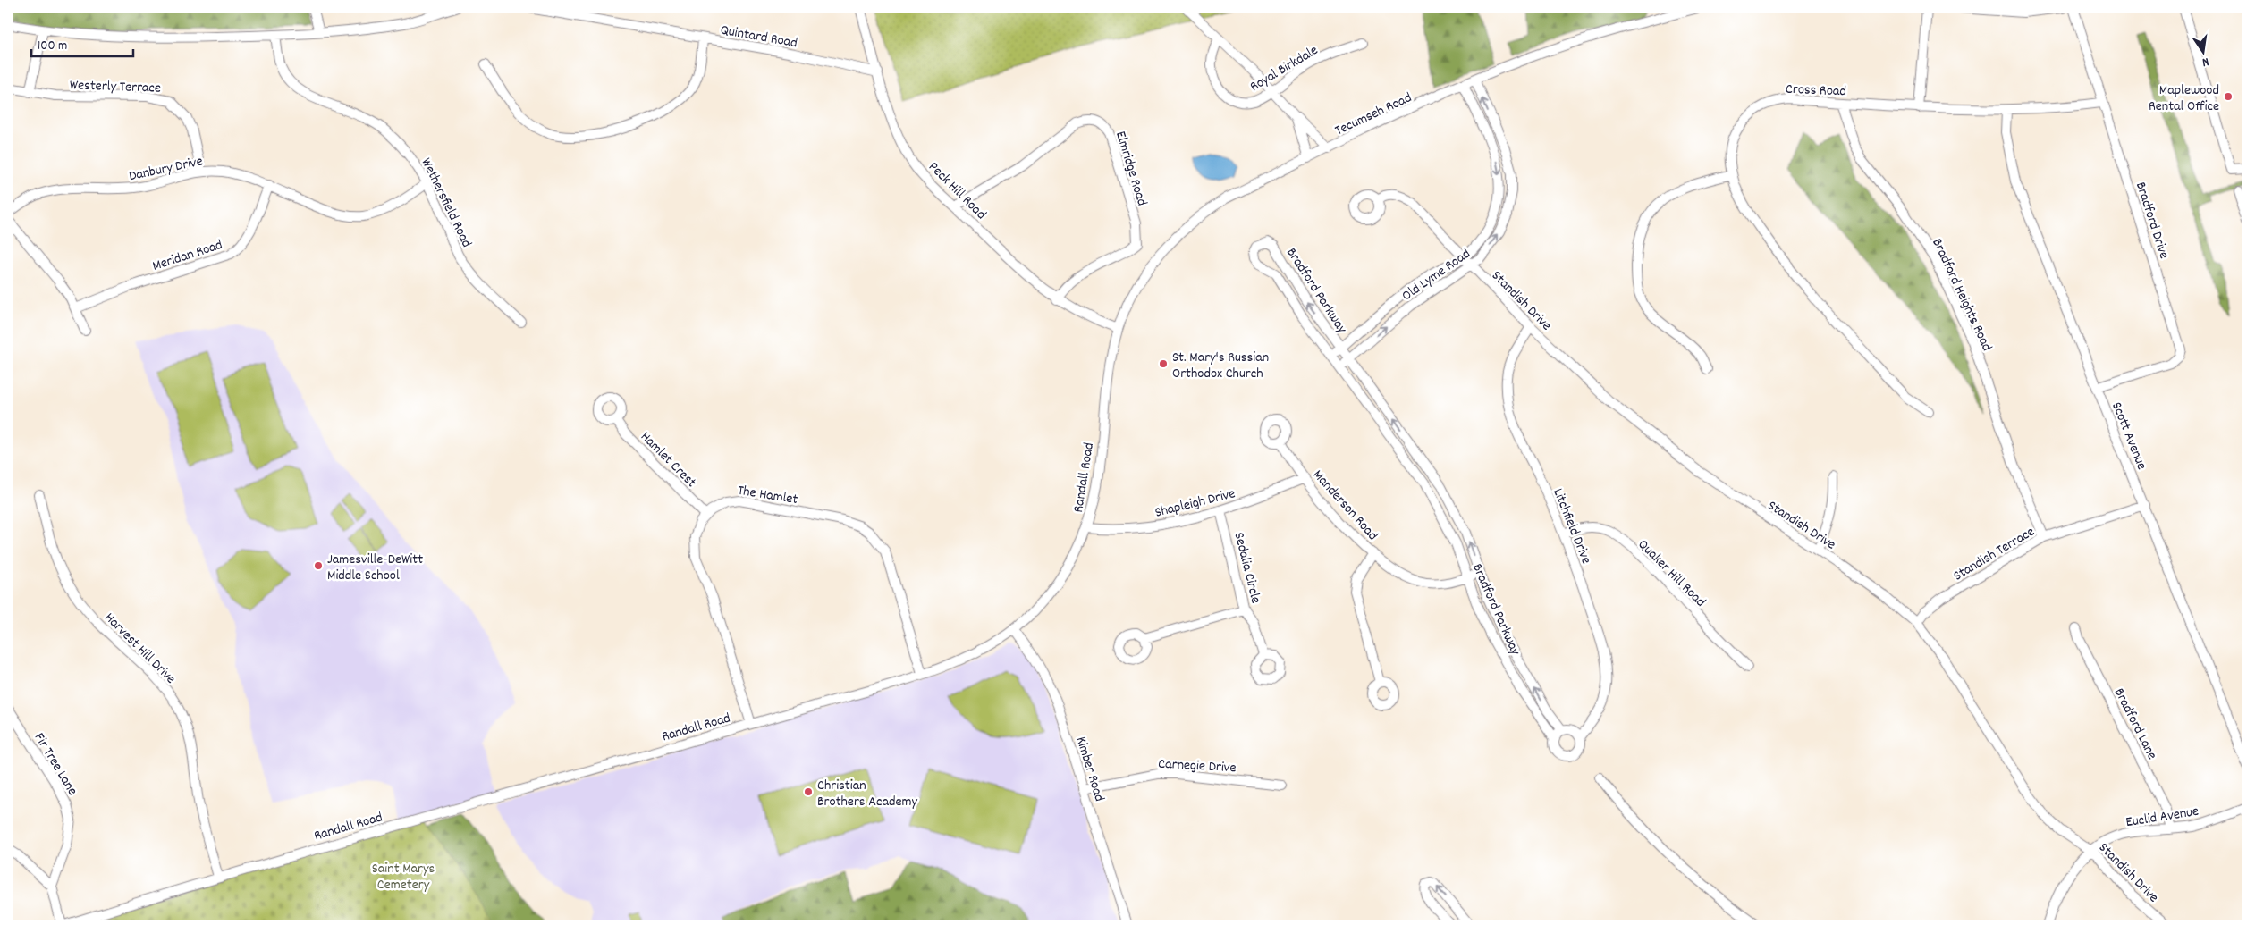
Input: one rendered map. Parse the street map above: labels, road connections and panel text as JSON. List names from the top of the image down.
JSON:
{
  "streets": {
    "street": [
      "Quintard Road",
      "Royal Birkdale",
      "Westerly Terrace",
      "Cross Road",
      "Tecumseh Road",
      "Danbury Drive",
      "Elmridge Road",
      "Peck Hill Road",
      "Wethersfield Road",
      "Bradford Drive",
      "Meridan Road",
      "Old Lyme Road",
      "Bradford Parkway",
      "Bradford Heights Road",
      "Standish Drive",
      "Scott Avenue",
      "Hamlet Crest",
      "Randall Road",
      "The Hamlet",
      "Shapleigh Drive",
      "Manderson Road",
      "Litchfield Drive",
      "Standish Terrace",
      "Sedalia Circle",
      "Quaker Hill Road",
      "Harvest Hill Drive",
      "Bradford Lane",
      "Fir Tree Lane",
      "Carnegie Drive",
      "Kimber Road",
      "Euclid Avenue"
    ]
  },
  "crossings": [
    ["Quintard Road", "Peck Hill Road"],
    ["Westerly Terrace", "Danbury Drive"],
    ["Cross Road", "Bradford Drive"],
    ["Cross Road", "Bradford Heights Road"],
    ["Cross Road", "Scott Avenue"],
    ["Tecumseh Road", "Peck Hill Road"],
    ["Tecumseh Road", "Old Lyme Road"],
    ["Tecumseh Road", "Randall Road"],
    ["Danbury Drive", "Wethersfield Road"],
    ["Danbury Drive", "Meridan Road"],
    ["Elmridge Road", "Peck Hill Road"],
    ["Peck Hill Road", "Randall Road"],
    ["Bradford Drive", "Scott Avenue"],
    ["Old Lyme Road", "Bradford Parkway"],
    ["Old Lyme Road", "Standish Drive"],
    ["Bradford Parkway", "Manderson Road"],
    ["Bradford Parkway", "Litchfield Drive"],
    ["Bradford Heights Road", "Standish Terrace"],
    ["Standish Drive", "Litchfield Drive"],
    ["Standish Drive", "Standish Terrace"],
    ["Standish Drive", "Euclid Avenue"],
    ["Scott Avenue", "Standish Terrace"],
    ["Hamlet Crest", "The Hamlet"],
    ["Randall Road", "The Hamlet"],
    ["Randall Road", "Shapleigh Drive"],
    ["Randall Road", "Harvest Hill Drive"],
    ["Randall Road", "Kimber Road"],
    ["Shapleigh Drive", "Manderson Road"],
    ["Shapleigh Drive", "Sedalia Circle"],
    ["Litchfield Drive", "Quaker Hill Road"],
    ["Bradford Lane", "Euclid Avenue"],
    ["Carnegie Drive", "Kimber Road"]
  ],
  "parks": ["Saint Marys Cemetery"],
  "places": [
    "Maplewood Rental Office",
    "St. Mary's Russian Orthodox Church",
    "Jamesville-DeWitt Middle School",
    "Christian Brothers Academy"
  ],
  "scale_bar": "100 m",
  "north": "bottom"
}
